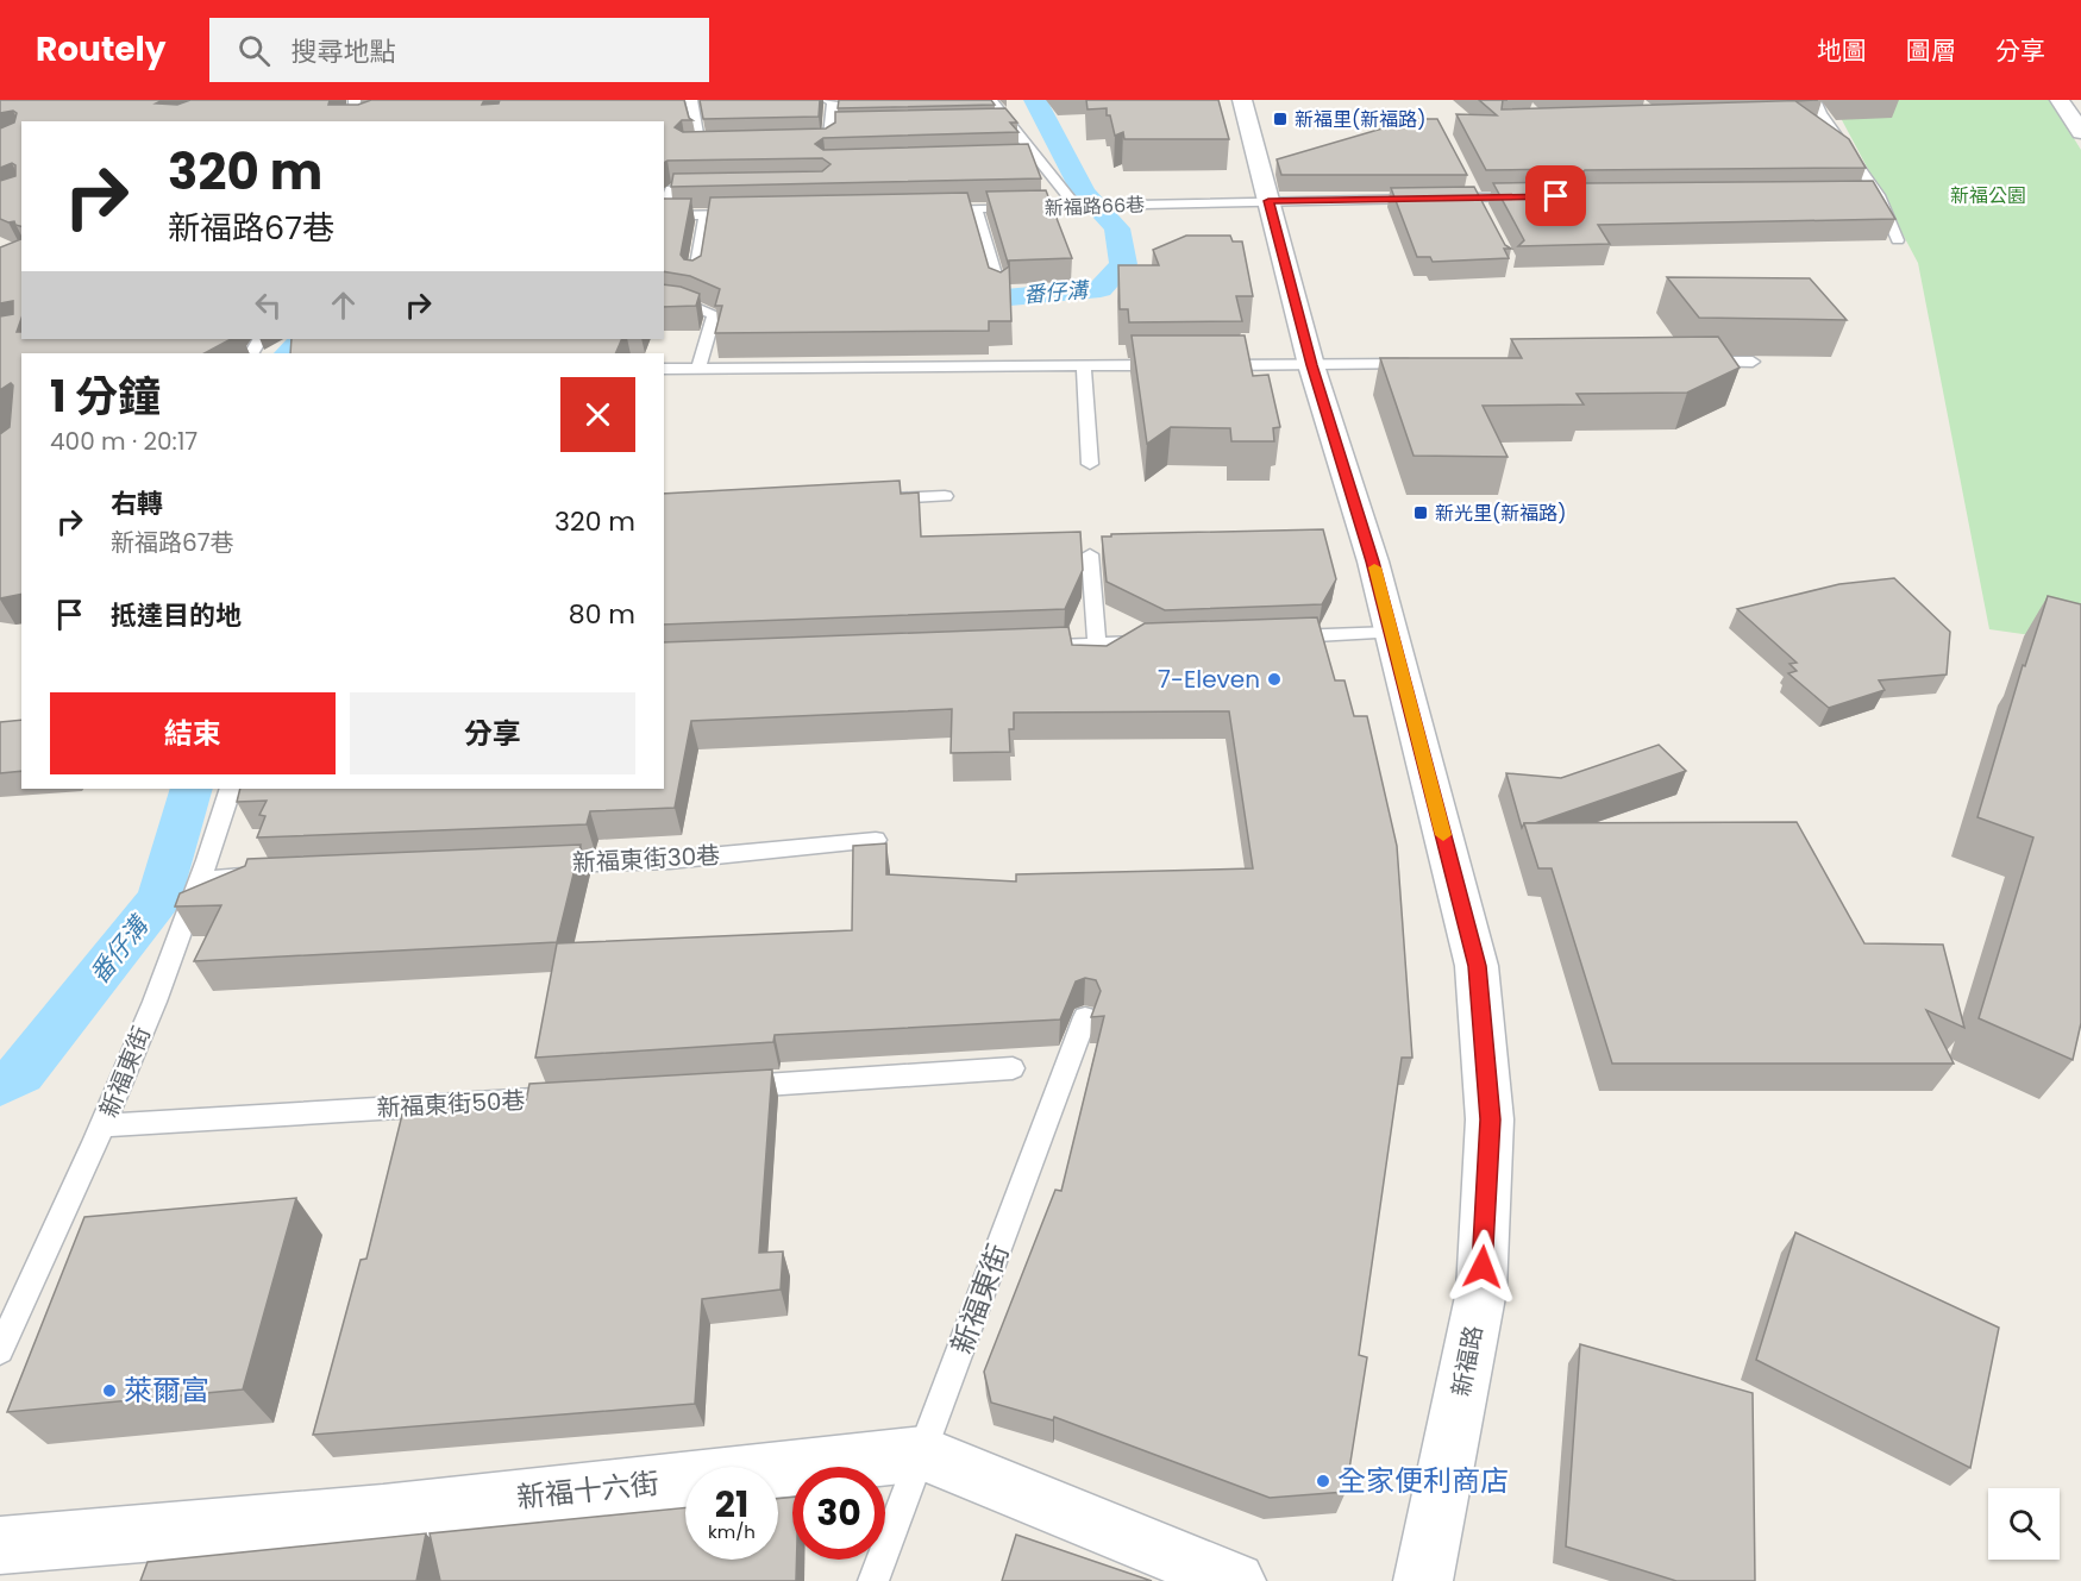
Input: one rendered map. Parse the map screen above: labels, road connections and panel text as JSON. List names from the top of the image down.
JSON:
{
  "streets": {
    "street": ["新福路", "新福十六街"],
    "lane": [
      "新福路66巷",
      "新福東街30巷",
      "新福東街",
      "新福東街50巷"
    ]
  },
  "crossings": [
    ["新福路66巷", "新福路"],
    ["新福東街", "新福東街50巷"],
    ["新福東街", "新福十六街"]
  ],
  "water": ["番仔溝"],
  "parks": ["新福公園"],
  "places": {
    "transit": ["新福里(新福路)", "新光里(新福路)"],
    "other": ["7-Eleven", "萊爾富", "全家便利商店"]
  },
  "page": {
    "header": "Routely",
    "search": "搜尋地點",
    "nav": ["地圖", "圖層", "分享"],
    "turn": ["320 m", "新福路67巷"],
    "heading": ["1 分鐘", "400 m · 20:17"],
    "list": [
      {
        "name": "右轉",
        "note": "新福路67巷",
        "value": "320 m"
      },
      {
        "name": "抵達目的地",
        "value": "80 m"
      }
    ],
    "buttons": ["結束", "分享"],
    "speed": "21 km/h",
    "limit": "30"
  }
}
